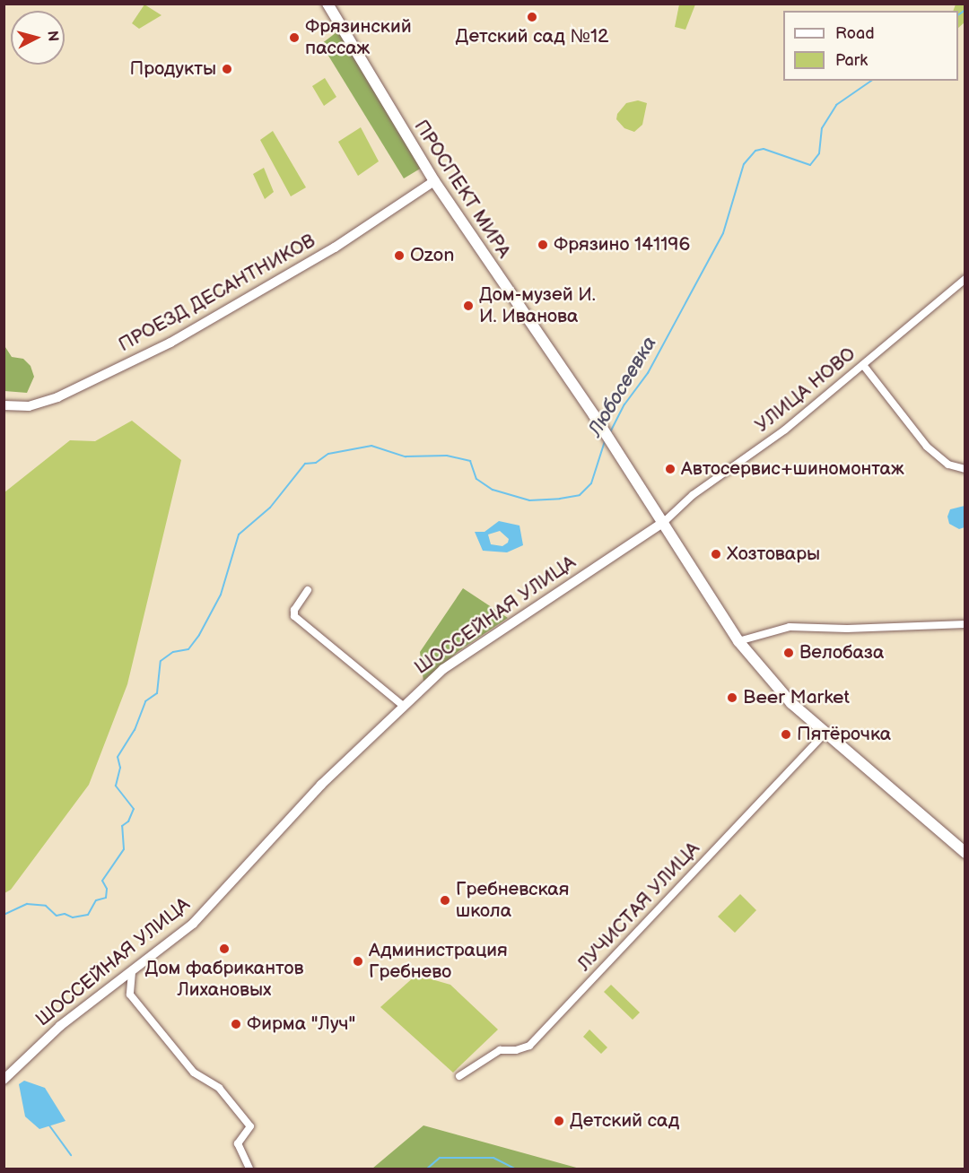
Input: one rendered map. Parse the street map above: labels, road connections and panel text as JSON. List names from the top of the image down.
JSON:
{
  "streets": {
    "main road": ["ПРОСПЕКТ МИРА"],
    "street": [
      "ПРОЕЗД ДЕСАНТНИКОВ",
      "УЛИЦА НОВО",
      "ШОССЕЙНАЯ УЛИЦА",
      "ЛУЧИСТАЯ УЛИЦА"
    ]
  },
  "crossings": [
    ["ПРОСПЕКТ МИРА", "ПРОЕЗД ДЕСАНТНИКОВ"],
    ["ПРОСПЕКТ МИРА", "УЛИЦА НОВО"],
    ["ПРОСПЕКТ МИРА", "ШОССЕЙНАЯ УЛИЦА"],
    ["УЛИЦА НОВО", "ШОССЕЙНАЯ УЛИЦА"]
  ],
  "water": ["Любосеевка"],
  "places": [
    "Детский сад №12",
    "Фрязинский пассаж",
    "Продукты",
    "Фрязино 141196",
    "Ozon",
    "Дом-музей И. И. Иванова",
    "Автосервис+шиномонтаж",
    "Хозтовары",
    "Велобаза",
    "Beer Market",
    "Пятёрочка",
    "Гребневская школа",
    "Дом фабрикантов Лихановых",
    "Администрация Гребнево",
    "Фирма \"Луч\"",
    "Детский сад"
  ],
  "legend": ["Road", "Park"],
  "north": "right"
}
